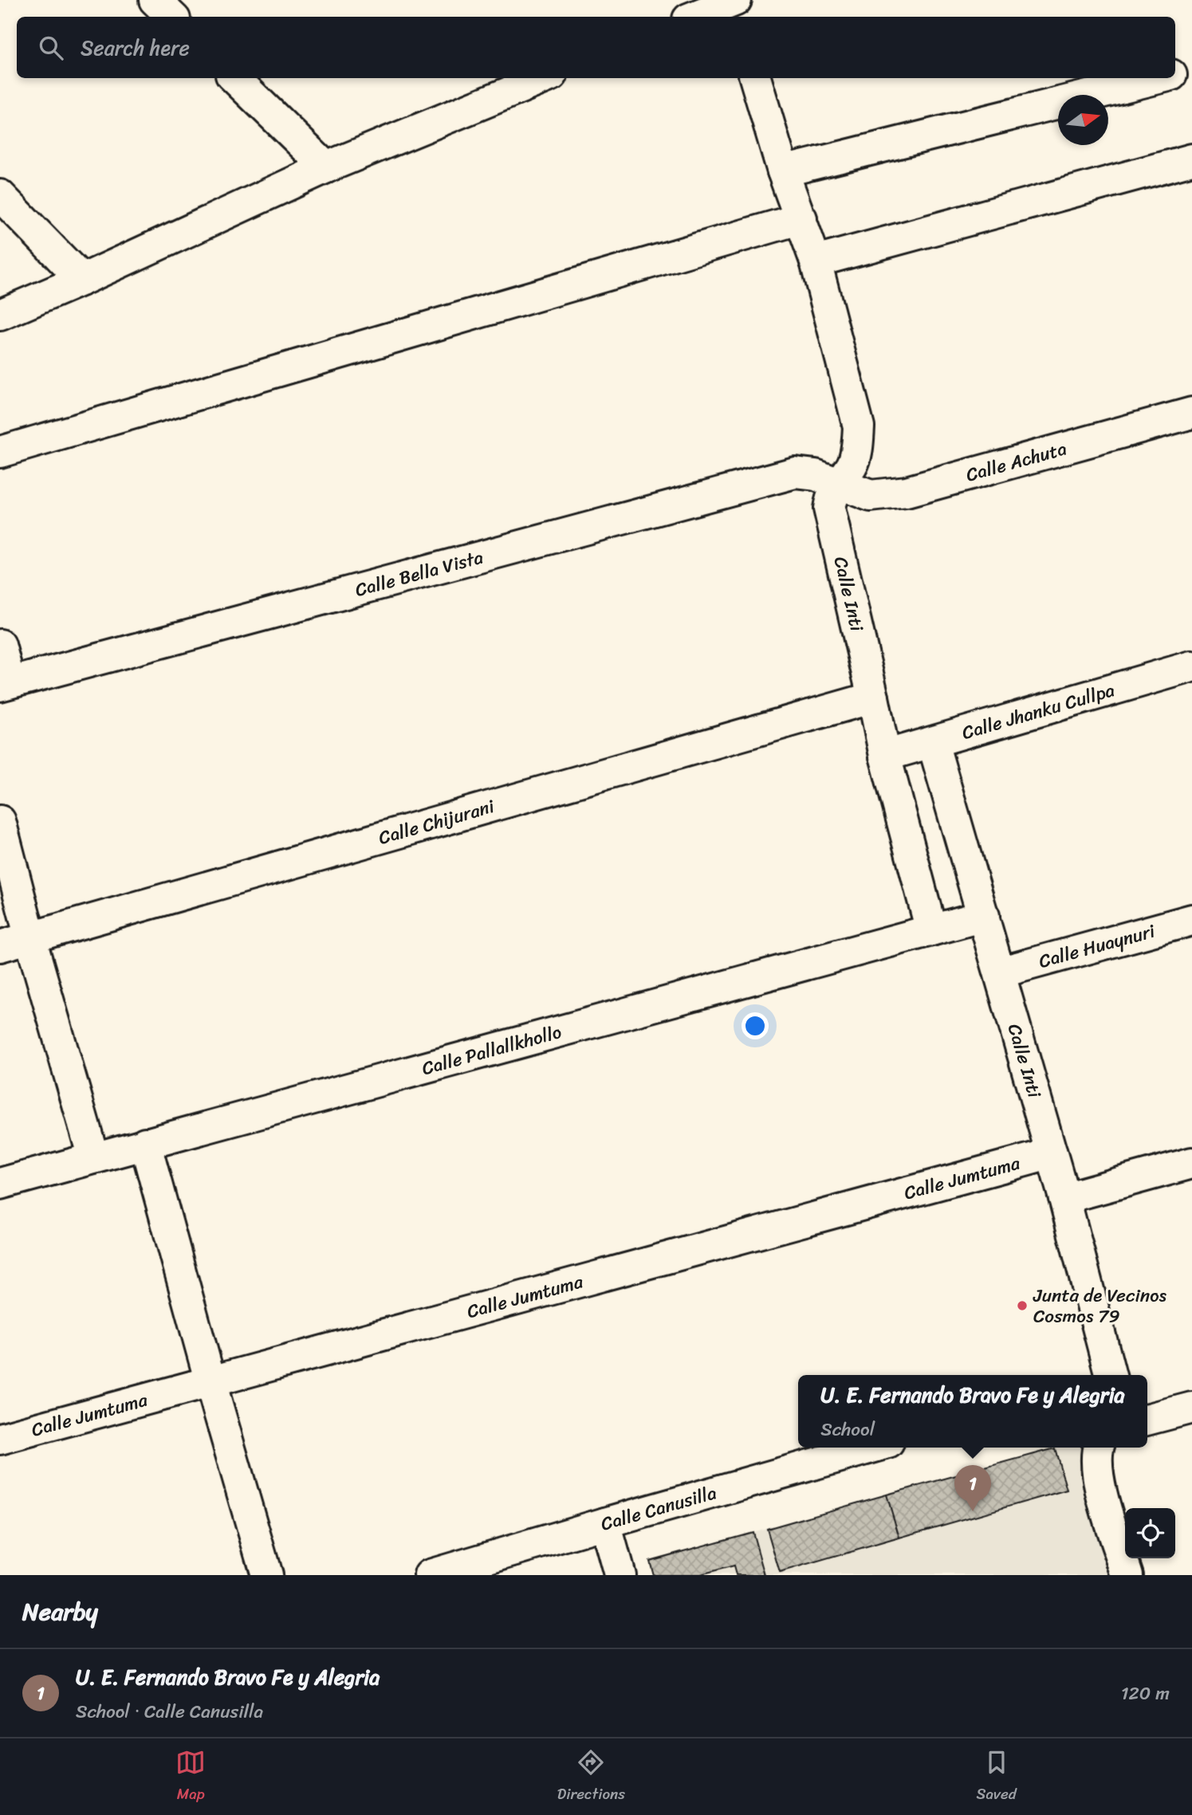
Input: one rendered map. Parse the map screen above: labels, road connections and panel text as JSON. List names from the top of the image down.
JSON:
{
  "streets": {
    "street": [
      "Calle Achuta",
      "Calle Bella Vista",
      "Calle Inti",
      "Calle Jhanku Cullpa",
      "Calle Chijurani",
      "Calle Huaynuri",
      "Calle Pallallkhollo",
      "Calle Jumtuma",
      "Calle Canusilla"
    ]
  },
  "crossings": [
    ["Calle Achuta", "Calle Bella Vista"],
    ["Calle Achuta", "Calle Inti"],
    ["Calle Bella Vista", "Calle Inti"],
    ["Calle Inti", "Calle Jhanku Cullpa"],
    ["Calle Inti", "Calle Chijurani"],
    ["Calle Inti", "Calle Huaynuri"],
    ["Calle Inti", "Calle Pallallkhollo"],
    ["Calle Inti", "Calle Jumtuma"]
  ],
  "places": ["Junta de Vecinos Cosmos 79"],
  "north": "right",
  "page": {
    "search": "Search here",
    "popup": ["U. E. Fernando Bravo Fe y Alegria", "School"],
    "pins": "1",
    "heading": "Nearby",
    "list": [
      {
        "mark": "1",
        "name": "U. E. Fernando Bravo Fe y Alegria",
        "note": "School · Calle Canusilla",
        "value": "120 m"
      }
    ],
    "nav": ["Map", "Directions", "Saved"]
  }
}
